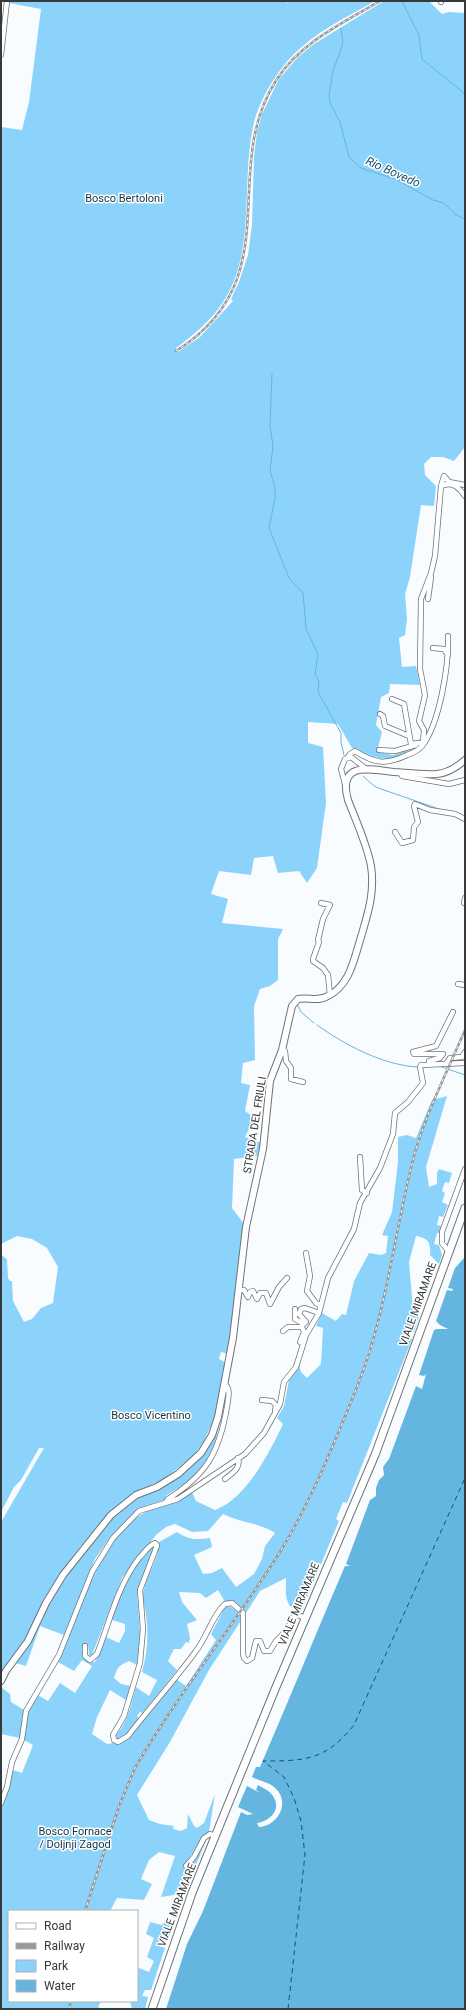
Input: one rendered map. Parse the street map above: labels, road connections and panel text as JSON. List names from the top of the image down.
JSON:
{
  "streets": {
    "main road": ["STRADA DEL FRIULI", "VIALE MIRAMARE"]
  },
  "water": ["Rio Bovedo"],
  "parks": ["Bosco Bertoloni", "Bosco Vicentino", "Bosco Fornace / Doljnji Zagod"],
  "legend": [
    "Road",
    "Railway",
    "Park",
    "Water"
  ]
}
